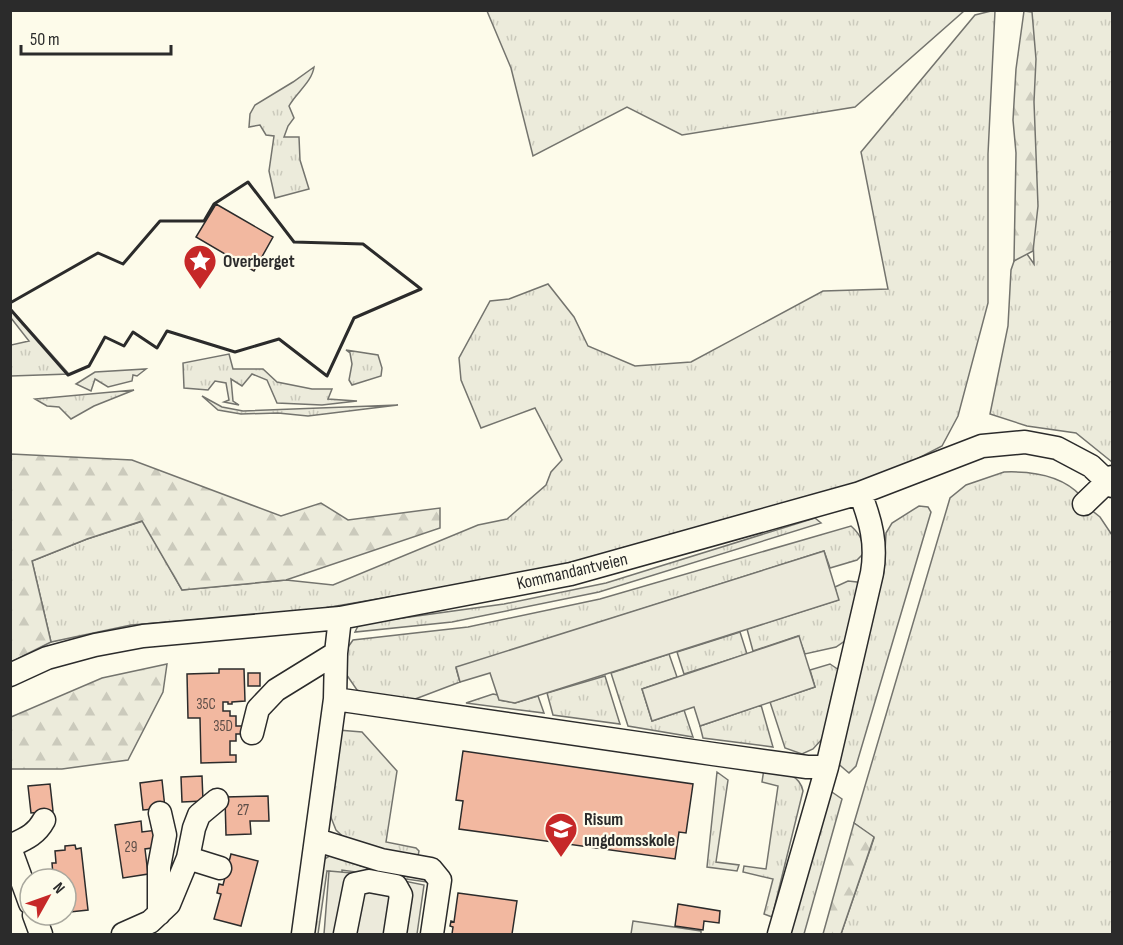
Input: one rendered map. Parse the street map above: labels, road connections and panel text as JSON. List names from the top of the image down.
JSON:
{
  "streets": {
    "street": ["Kommandantveien"]
  },
  "places": {
    "place": ["Overberget"],
    "school or university": ["Risum ungdomsskole"]
  },
  "house_numbers": [
    "35C",
    "35D",
    "27",
    "29"
  ],
  "scale_bar": "50 m",
  "north": "top right"
}
